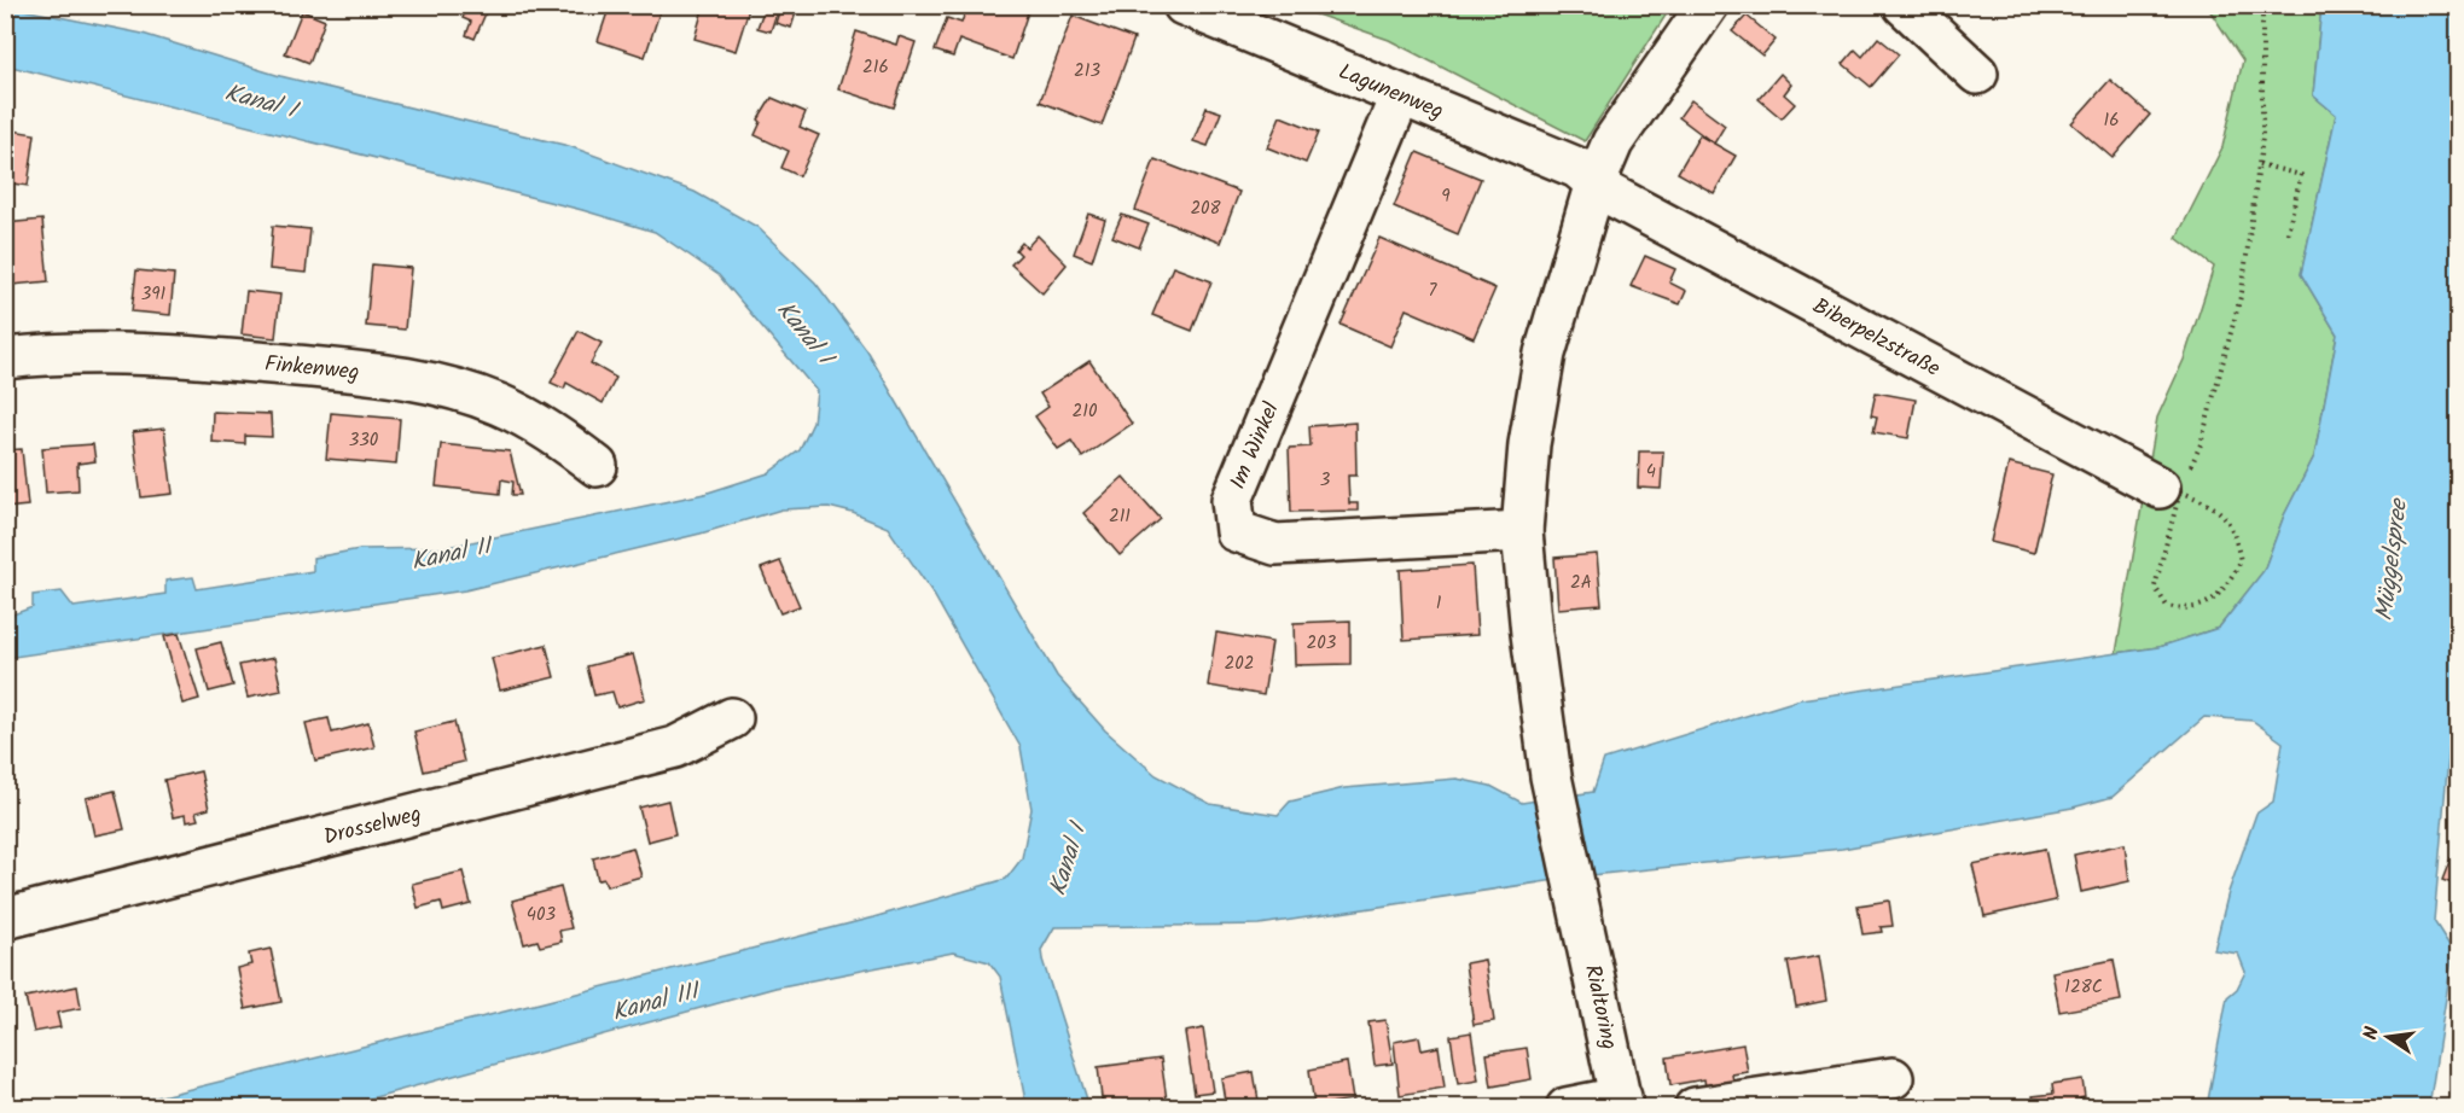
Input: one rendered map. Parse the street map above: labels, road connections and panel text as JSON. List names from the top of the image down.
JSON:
{
  "streets": {
    "street": [
      "Lagunenweg",
      "Biberpelzstraße",
      "Finkenweg",
      "Im Winkel",
      "Drosselweg",
      "Rialtoring"
    ]
  },
  "crossings": [
    ["Lagunenweg", "Biberpelzstraße"],
    ["Lagunenweg", "Im Winkel"],
    ["Im Winkel", "Rialtoring"]
  ],
  "water": [
    "Kanal I",
    "Kanal II",
    "Müggelspree",
    "Kanal III"
  ],
  "house_numbers": [
    "216",
    "213",
    "16",
    "9",
    "208",
    "7",
    "391",
    "210",
    "330",
    "4",
    "3",
    "211",
    "2A",
    "1",
    "203",
    "202",
    "403",
    "128C"
  ],
  "north": "left"
}
